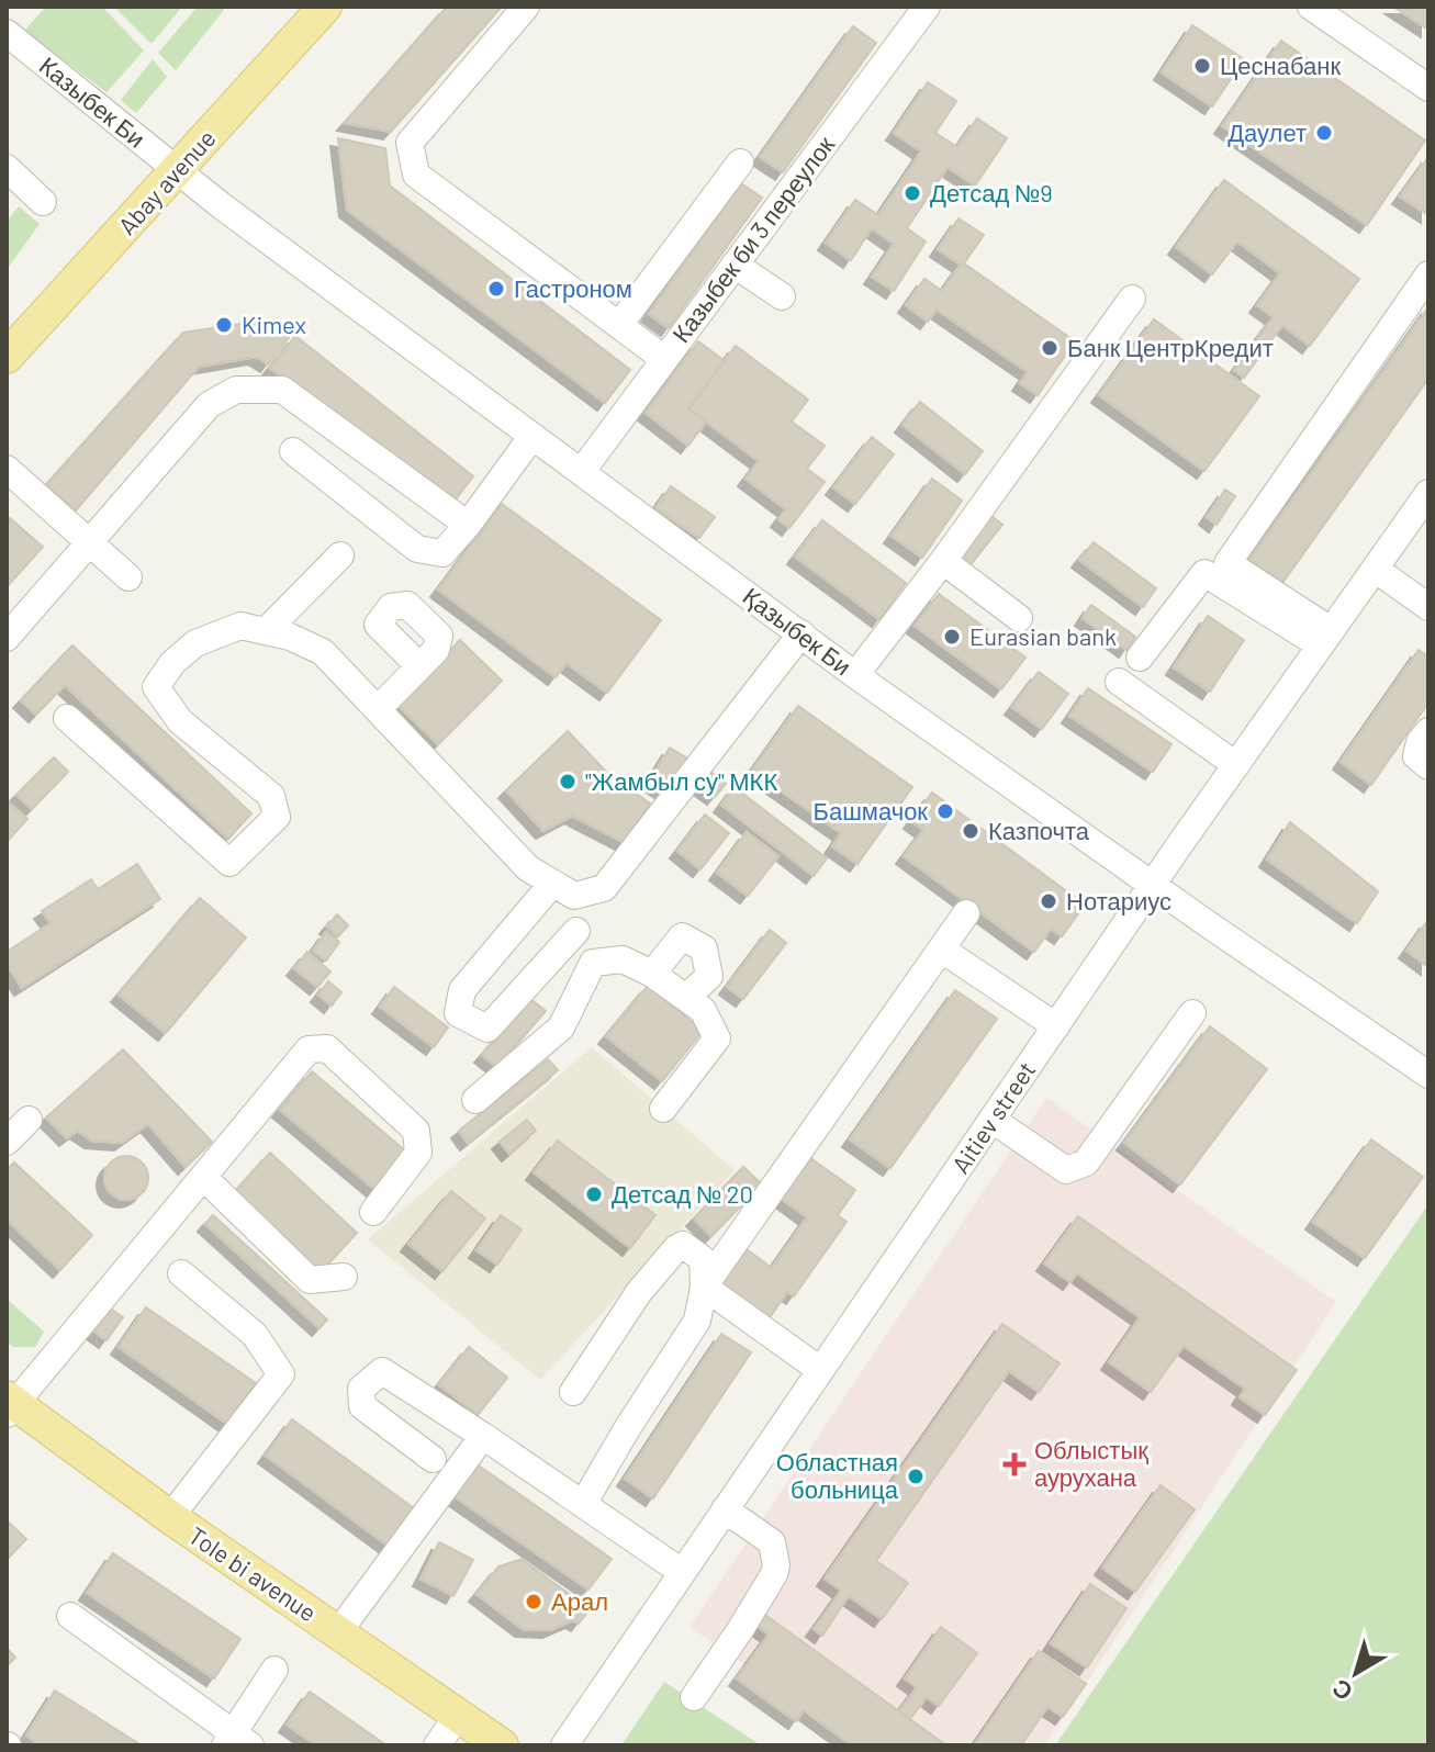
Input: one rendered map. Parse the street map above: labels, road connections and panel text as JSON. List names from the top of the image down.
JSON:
{
  "streets": {
    "main road": ["Abay avenue", "Tole bi avenue"],
    "street": [
      "Казыбек Би",
      "Казыбек би 3 переулок",
      "Қазыбек Би",
      "Aitiev street"
    ]
  },
  "crossings": [
    ["Казыбек Би", "Abay avenue"],
    ["Казыбек Би", "Қазыбек Би"],
    ["Abay avenue", "Қазыбек Би"],
    ["Казыбек би 3 переулок", "Қазыбек Би"],
    ["Қазыбек Би", "Aitiev street"]
  ],
  "places": {
    "other": [
      "Цеснабанк",
      "Даулет",
      "Детсад №9",
      "Гастроном",
      "Kimex",
      "Банк ЦентрКредит",
      "Eurasian bank",
      "\"Жамбыл су\" МКК",
      "Башмачок",
      "Казпочта",
      "Нотариус",
      "Детсад № 20",
      "Областная больница",
      "Арал"
    ],
    "health": ["Облыстық аурухана"]
  },
  "north": "bottom left"
}
